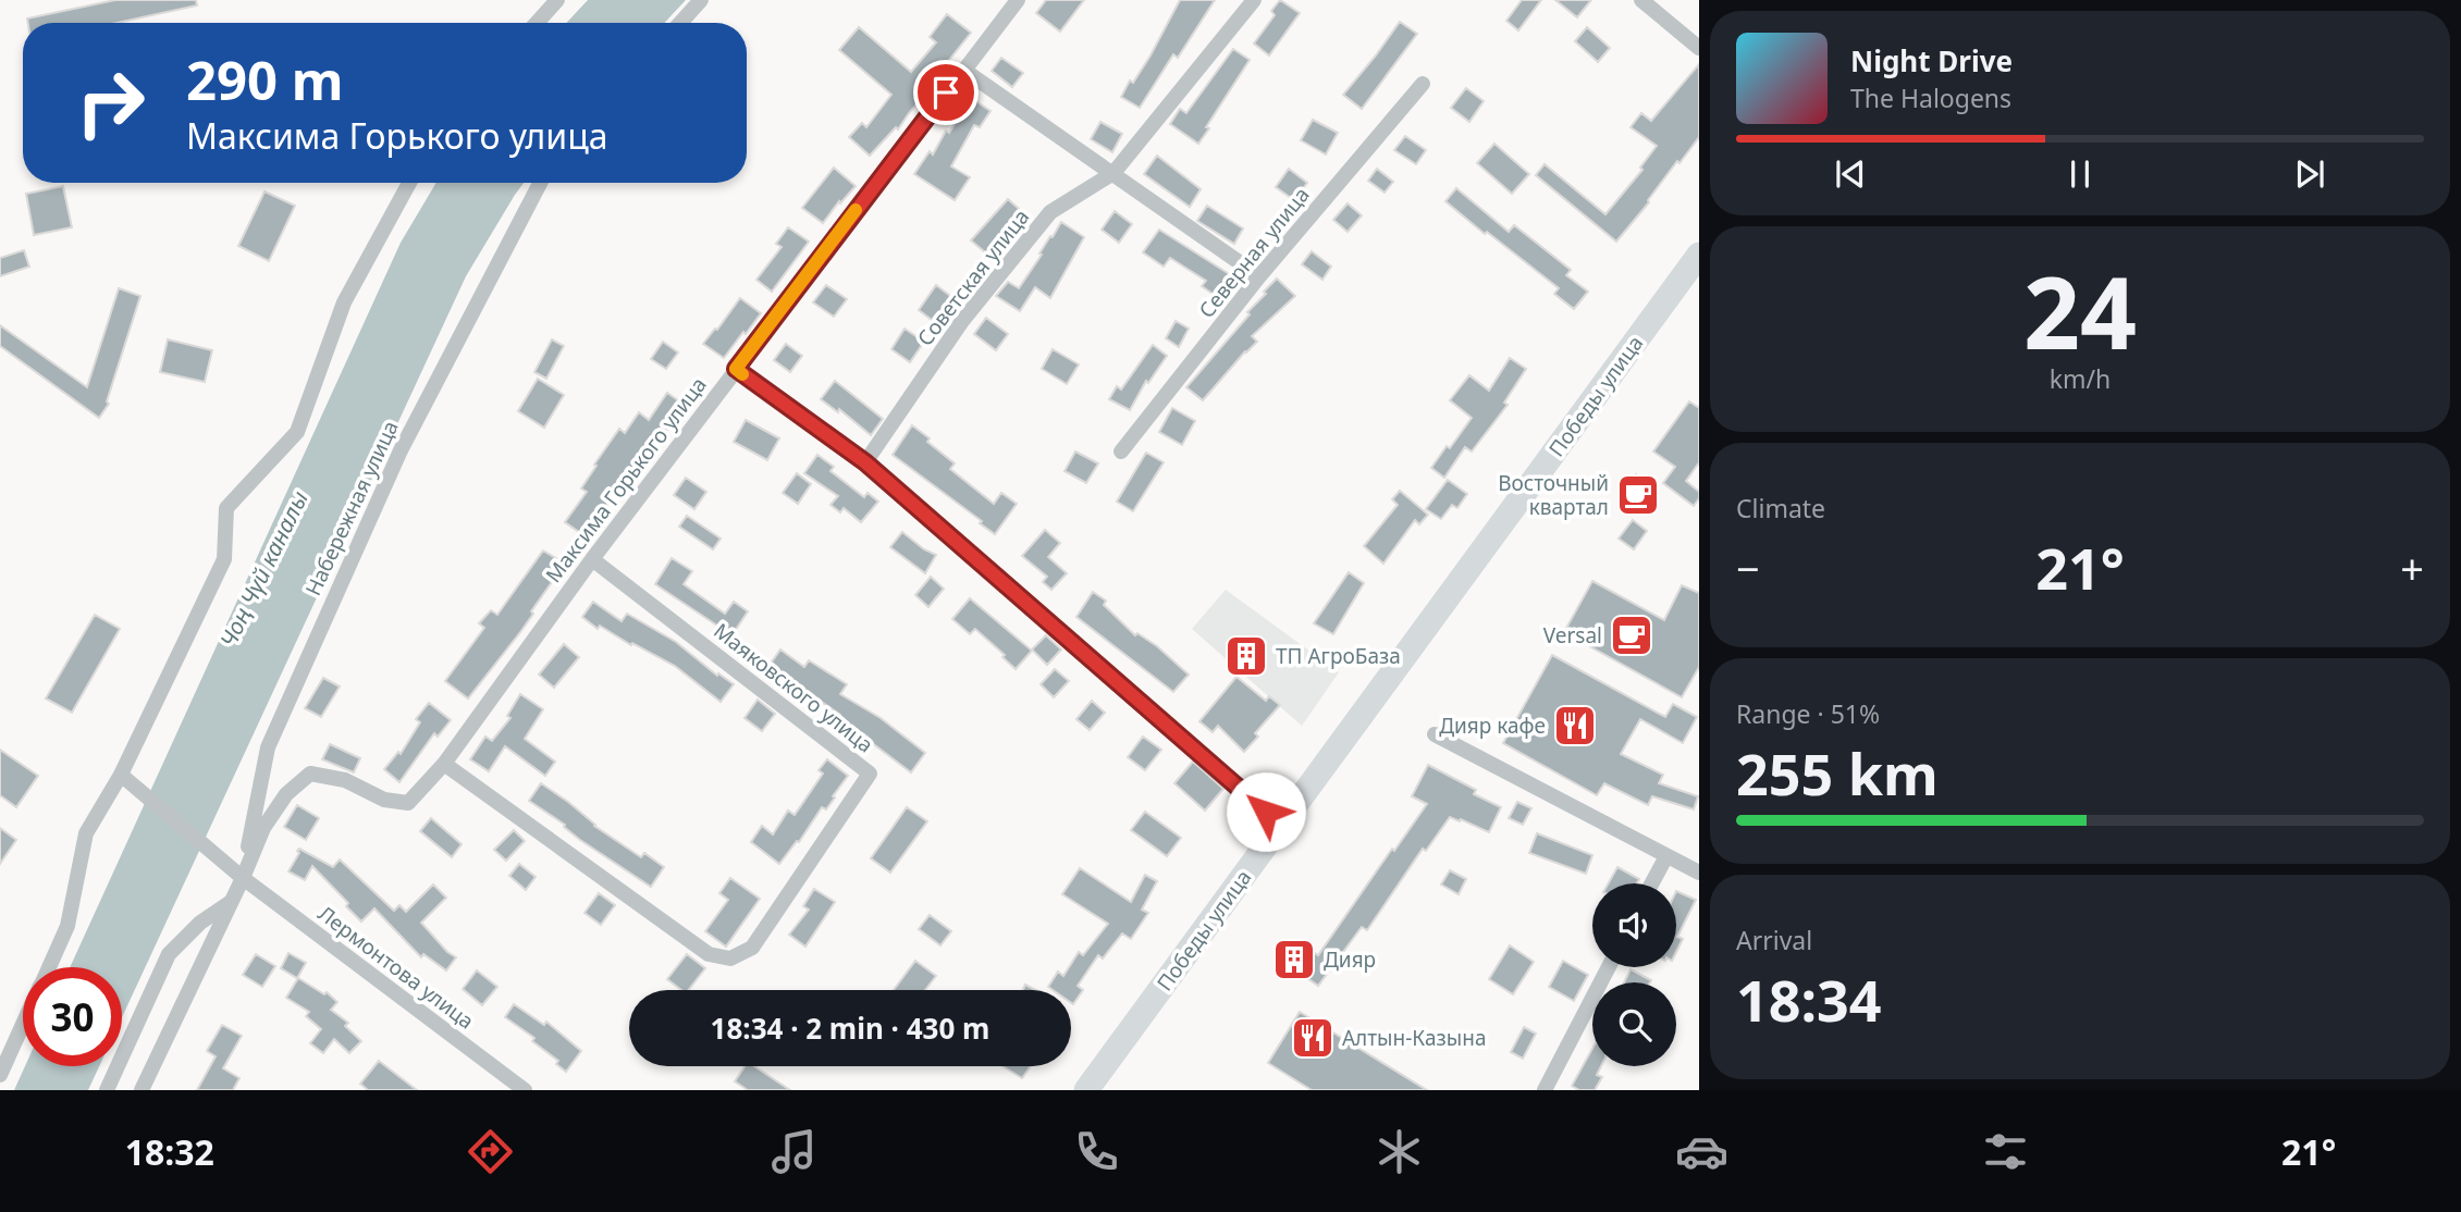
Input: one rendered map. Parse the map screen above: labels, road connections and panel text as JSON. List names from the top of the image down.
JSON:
{
  "streets": {
    "main road": ["Победы улица"],
    "street": [
      "Северная улица",
      "Советская улица",
      "Максима Горького улица",
      "Набережная улица",
      "Маяковского улица",
      "Лермонтова улица"
    ]
  },
  "crossings": [
    ["Максима Горького улица", "Набережная улица"],
    ["Максима Горького улица", "Маяковского улица"],
    ["Максима Горького улица", "Лермонтова улица"],
    ["Набережная улица", "Лермонтова улица"]
  ],
  "water": ["Чоң Чүй каналы"],
  "places": {
    "cafe": ["Восточный квартал", "Versal"],
    "building": ["ТП АгроБаза", "Дияр"],
    "restaurant": ["Дияр кафе", "Алтын-Казына"]
  },
  "page": {
    "turn": ["290 m", "Максима Горького улица"],
    "song": ["Night Drive", "The Halogens"],
    "tile": [
      ["24", "km/h"],
      "Climate",
      ["Range · 51%", "255 km"],
      ["Arrival", "18:34"]
    ],
    "heat": ["−", "21°", "+"],
    "limit": "30",
    "trip": "18:34 · 2 min · 430 m",
    "tabs": ["18:32", "21°"]
  }
}
